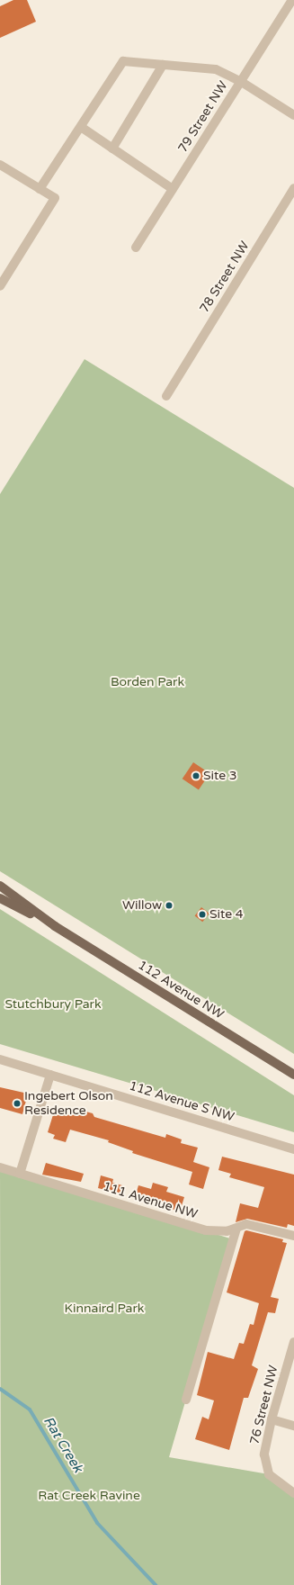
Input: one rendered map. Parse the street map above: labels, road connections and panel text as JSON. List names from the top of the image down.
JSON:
{
  "streets": {
    "main road": ["112 Avenue NW"],
    "street": [
      "79 Street NW",
      "78 Street NW",
      "112 Avenue S NW",
      "111 Avenue NW",
      "76 Street NW"
    ]
  },
  "water": ["Rat Creek"],
  "parks": [
    "Borden Park",
    "Stutchbury Park",
    "Kinnaird Park",
    "Rat Creek Ravine"
  ],
  "places": [
    "Site 3",
    "Willow",
    "Site 4",
    "Ingebert Olson Residence"
  ]
}
